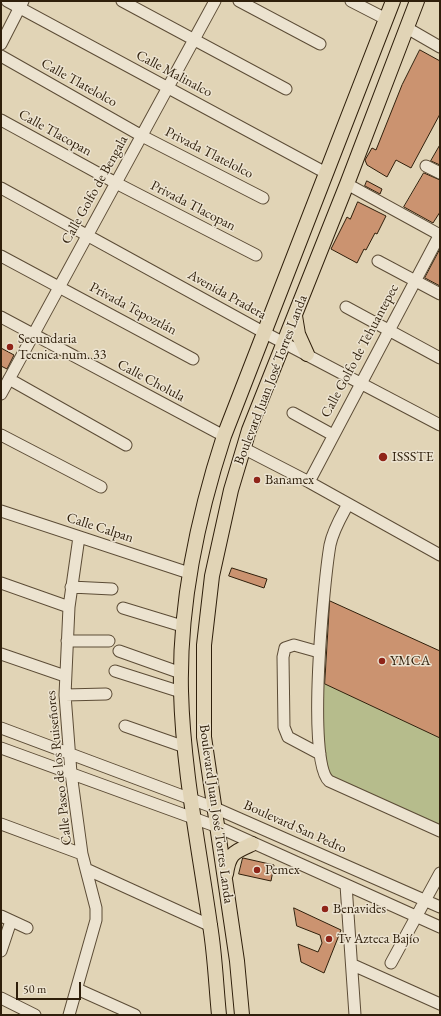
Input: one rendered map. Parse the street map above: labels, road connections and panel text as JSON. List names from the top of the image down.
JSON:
{
  "streets": {
    "main road": ["Boulevard Juan José Torres Landa"],
    "street": [
      "Calle Malinalco",
      "Calle Tlatelolco",
      "Calle Tlacopan",
      "Privada Tlatelolco",
      "Calle Golfo de Bengala",
      "Privada Tlacopan",
      "Avenida Pradera",
      "Privada Tepoztlán",
      "Calle Golfo de Tehuantepec",
      "Calle Cholula",
      "Calle Calpan",
      "Calle Paseo de los Ruiseñores",
      "Boulevard San Pedro"
    ]
  },
  "crossings": [
    ["Calle Malinalco", "Calle Golfo de Bengala"],
    ["Calle Malinalco", "Boulevard Juan José Torres Landa"],
    ["Calle Tlatelolco", "Privada Tlatelolco"],
    ["Calle Tlatelolco", "Calle Golfo de Bengala"],
    ["Calle Tlacopan", "Calle Golfo de Bengala"],
    ["Calle Tlacopan", "Privada Tlacopan"],
    ["Privada Tlatelolco", "Calle Golfo de Bengala"],
    ["Calle Golfo de Bengala", "Privada Tlacopan"],
    ["Calle Golfo de Bengala", "Avenida Pradera"],
    ["Calle Golfo de Bengala", "Privada Tepoztlán"],
    ["Calle Golfo de Bengala", "Calle Cholula"],
    ["Avenida Pradera", "Calle Golfo de Tehuantepec"],
    ["Avenida Pradera", "Boulevard Juan José Torres Landa"],
    ["Boulevard Juan José Torres Landa", "Calle Cholula"],
    ["Boulevard Juan José Torres Landa", "Calle Calpan"],
    ["Boulevard Juan José Torres Landa", "Boulevard San Pedro"],
    ["Calle Calpan", "Calle Paseo de los Ruiseñores"],
    ["Calle Paseo de los Ruiseñores", "Boulevard San Pedro"]
  ],
  "places": [
    "Secundaria Tecnica num. 33",
    "ISSSTE",
    "Banamex",
    "YMCA",
    "Pemex",
    "Benavides",
    "Tv Azteca Bajío"
  ],
  "scale_bar": "50 m"
}
